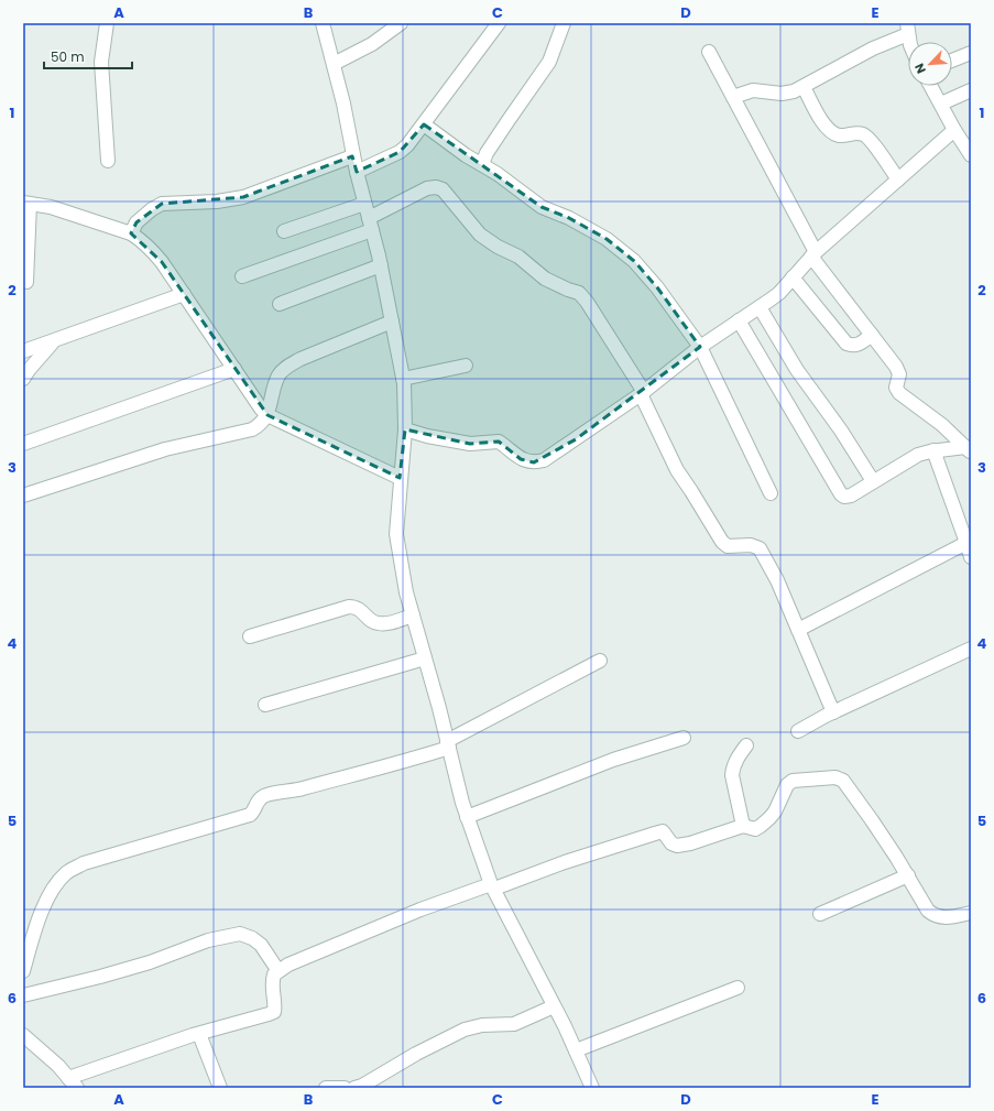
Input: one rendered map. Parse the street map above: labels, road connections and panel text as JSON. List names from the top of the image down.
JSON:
{
  "scale_bar": "50 m",
  "north": "bottom left",
  "grid": {
    "columns": [
      "A",
      "B",
      "C",
      "D",
      "E"
    ],
    "rows": [
      "1",
      "2",
      "3",
      "4",
      "5",
      "6"
    ]
  }
}
